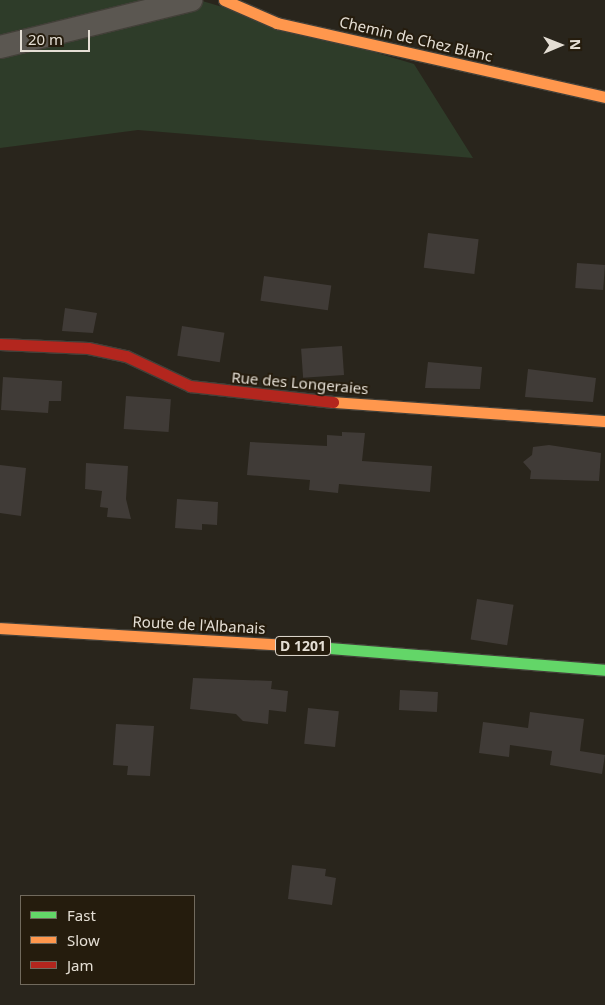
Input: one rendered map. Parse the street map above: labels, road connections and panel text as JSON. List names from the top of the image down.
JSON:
{
  "streets": {
    "street": [
      "Chemin de Chez Blanc",
      "Rue des Longeraies",
      "Route de l'Albanais",
      "D 1201"
    ]
  },
  "legend": ["Fast", "Slow", "Jam"],
  "scale_bar": "20 m",
  "north": "right"
}
